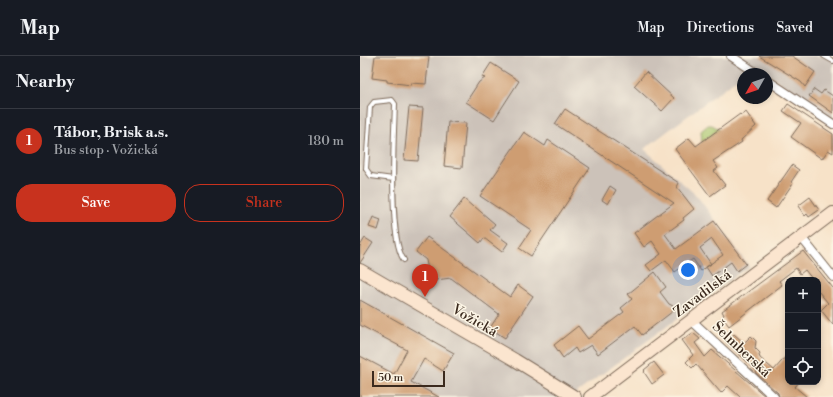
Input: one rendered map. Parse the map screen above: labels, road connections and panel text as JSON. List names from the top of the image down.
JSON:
{
  "streets": {
    "main road": ["Zavadilská", "Vožická"],
    "street": ["Šelmberská"]
  },
  "crossings": [
    ["Zavadilská", "Šelmberská"]
  ],
  "scale_bar": "50 m",
  "north": "bottom left",
  "page": {
    "header": "Map",
    "nav": ["Map", "Directions", "Saved"],
    "heading": "Nearby",
    "list": [
      {
        "mark": "1",
        "name": "Tábor, Brisk a.s.",
        "note": "Bus stop · Vožická",
        "value": "180 m"
      }
    ],
    "buttons": ["Save", "Share"],
    "pins": "1",
    "map_buttons": ["+", "−"],
    "scale": "50 m"
  }
}
